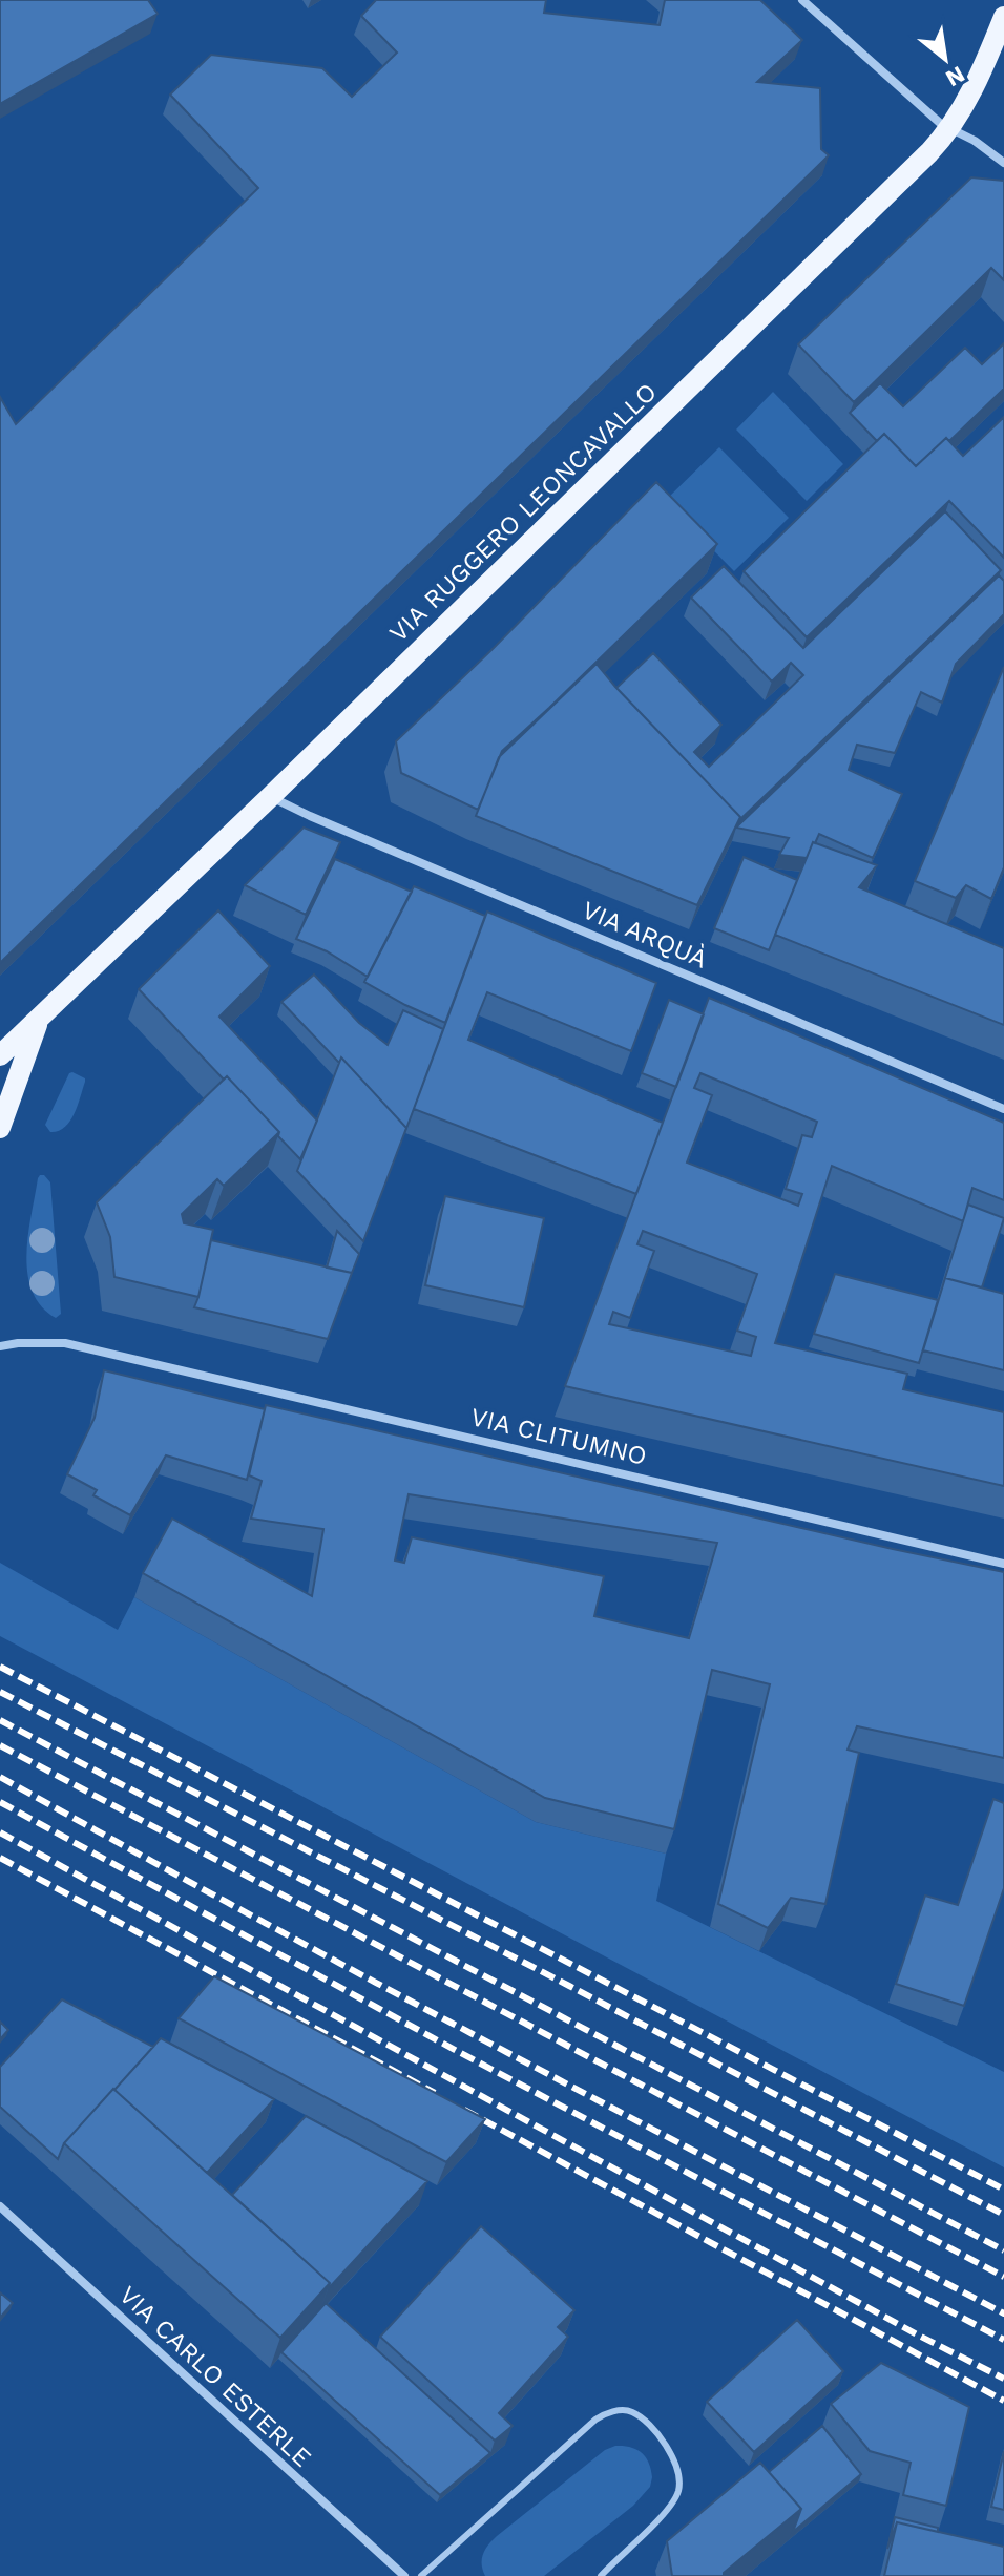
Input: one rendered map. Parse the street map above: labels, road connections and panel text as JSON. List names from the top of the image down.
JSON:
{
  "streets": {
    "main road": ["VIA RUGGERO LEONCAVALLO"],
    "street": ["VIA ARQUÀ", "VIA CLITUMNO", "VIA CARLO ESTERLE"]
  },
  "crossings": [
    ["VIA RUGGERO LEONCAVALLO", "VIA ARQUÀ"]
  ],
  "north": "bottom right"
}
